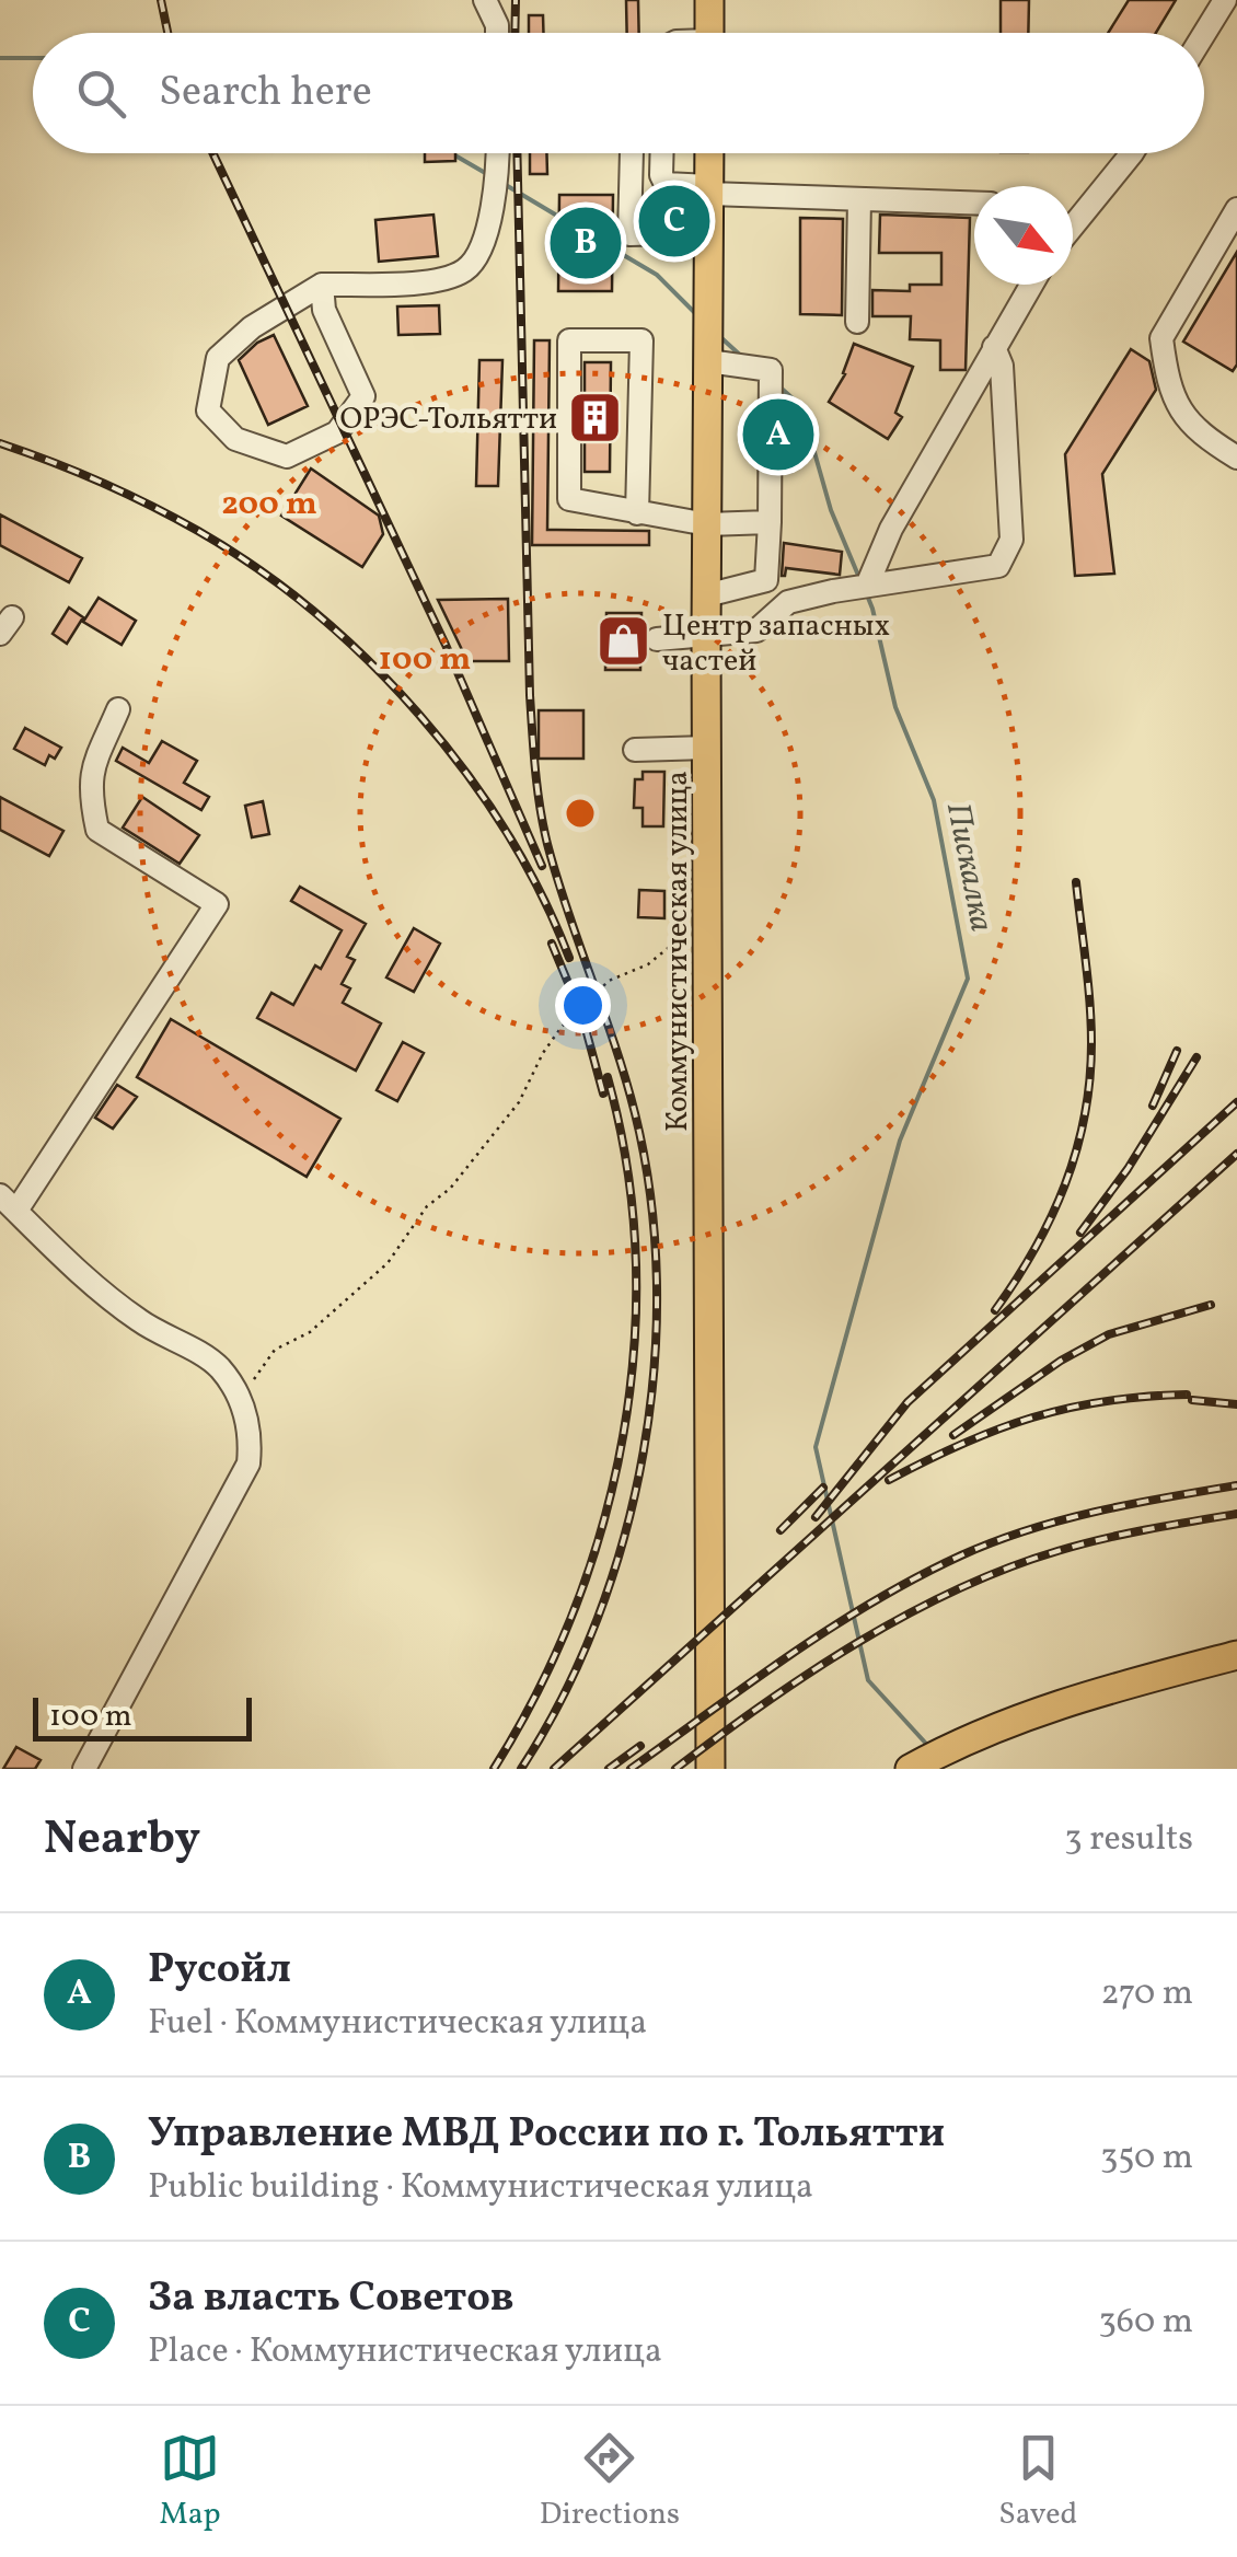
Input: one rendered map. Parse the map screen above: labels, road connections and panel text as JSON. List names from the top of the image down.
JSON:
{
  "streets": {
    "main road": ["Коммунистическая улица"]
  },
  "water": ["Пискалка"],
  "places": {
    "building": ["ОРЭС-Тольятти"],
    "shop": ["Центр запасных частей"]
  },
  "scale_bar": "100 m",
  "north": "bottom right",
  "page": {
    "search": "Search here",
    "pins": ["C", "B", "A"],
    "scale": "100 m",
    "heading": ["Nearby", "3 results"],
    "list": [
      {
        "mark": "A",
        "name": "Русойл",
        "note": "Fuel · Коммунистическая улица",
        "value": "270 m"
      },
      {
        "mark": "B",
        "name": "Управление МВД России по г. Тольятти",
        "note": "Public building · Коммунистическая улица",
        "value": "350 m"
      },
      {
        "mark": "C",
        "name": "За власть Советов",
        "note": "Place · Коммунистическая улица",
        "value": "360 m"
      }
    ],
    "nav": ["Map", "Directions", "Saved"]
  },
  "rings": ["200 m", "100 m"]
}
